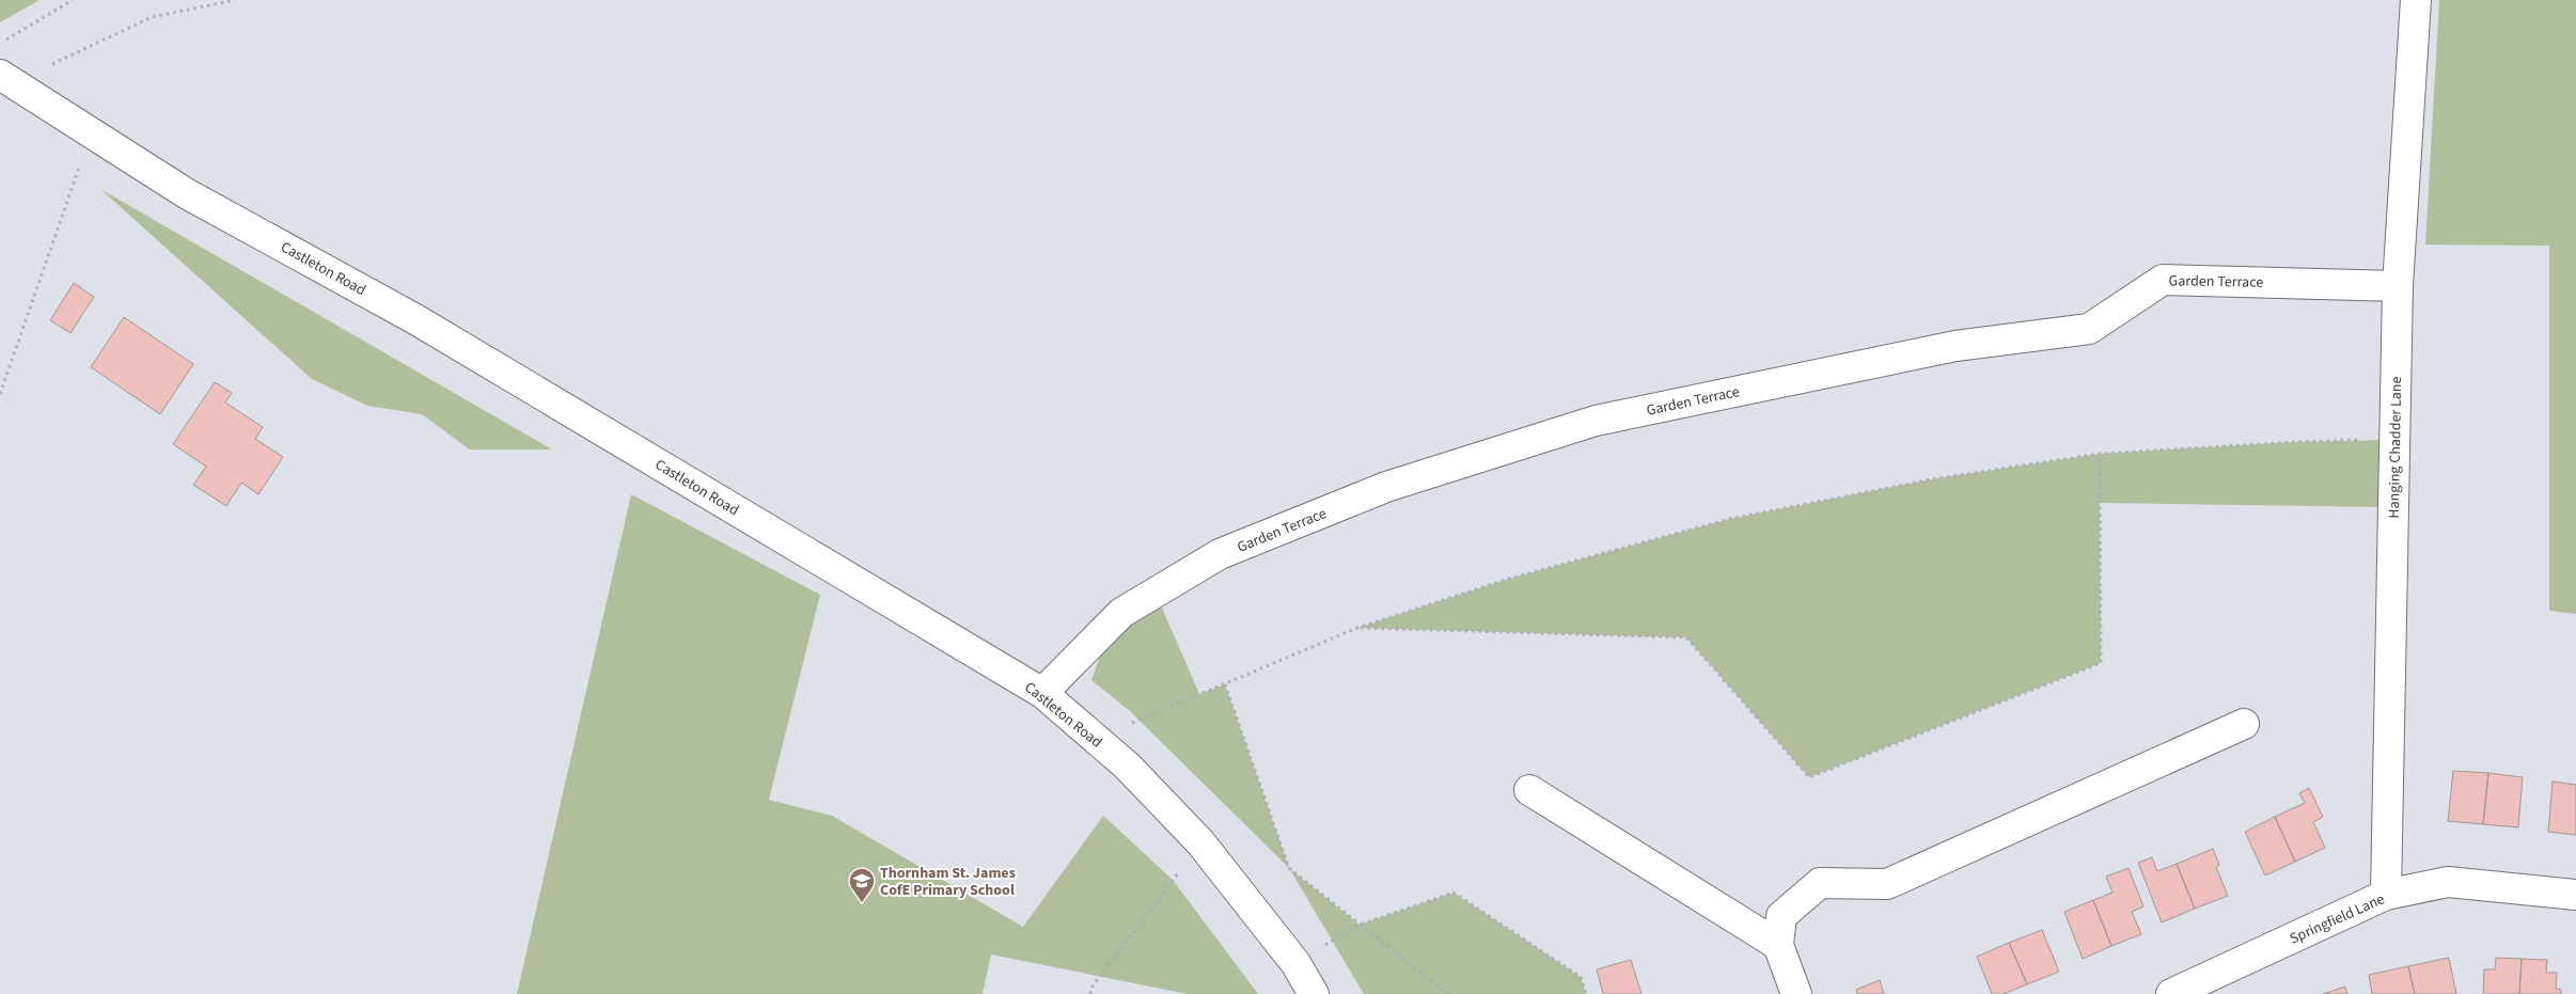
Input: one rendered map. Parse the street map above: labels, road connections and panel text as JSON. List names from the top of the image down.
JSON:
{
  "streets": {
    "street": [
      "Castleton Road",
      "Garden Terrace",
      "Hanging Chadder Lane",
      "Springfield Lane"
    ]
  },
  "crossings": [
    ["Castleton Road", "Garden Terrace"],
    ["Garden Terrace", "Hanging Chadder Lane"],
    ["Hanging Chadder Lane", "Springfield Lane"]
  ],
  "places": {
    "school or university": ["Thornham St. James CofE Primary School"]
  }
}
